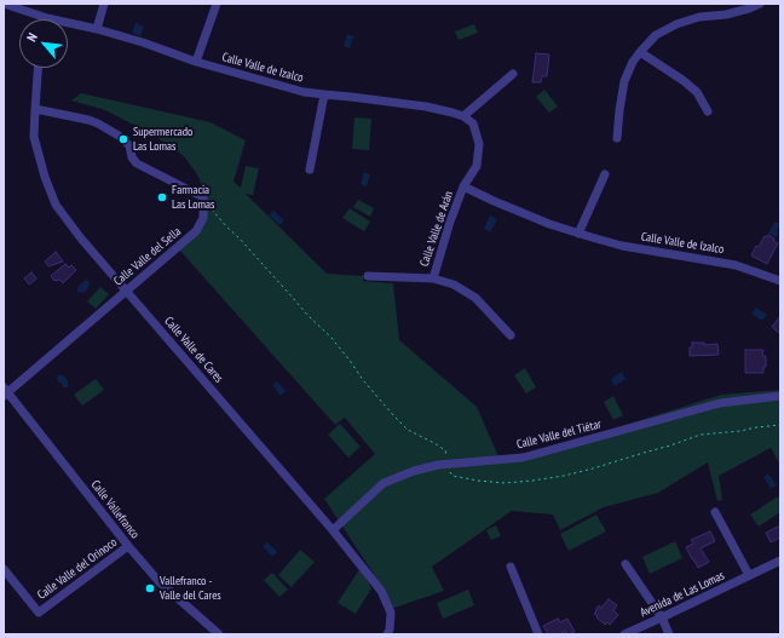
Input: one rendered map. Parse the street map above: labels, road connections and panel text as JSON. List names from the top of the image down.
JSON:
{
  "streets": {
    "street": [
      "Calle Valle de Izalco",
      "Calle Valle de Arán",
      "Calle Valle del Sella",
      "Calle Valle de Cares",
      "Calle Valle del Tiétar",
      "Calle Vallefranco",
      "Calle Valle del Orinoco",
      "Avenida de Las Lomas"
    ]
  },
  "crossings": [
    ["Calle Valle de Izalco", "Calle Valle de Arán"],
    ["Calle Valle del Sella", "Calle Valle de Cares"],
    ["Calle Valle del Sella", "Calle Vallefranco"],
    ["Calle Valle de Cares", "Calle Valle del Tiétar"],
    ["Calle Vallefranco", "Calle Valle del Orinoco"]
  ],
  "places": ["Supermercado Las Lomas", "Farmacia Las Lomas", "Vallefranco - Valle del Cares"],
  "north": "top left"
}
